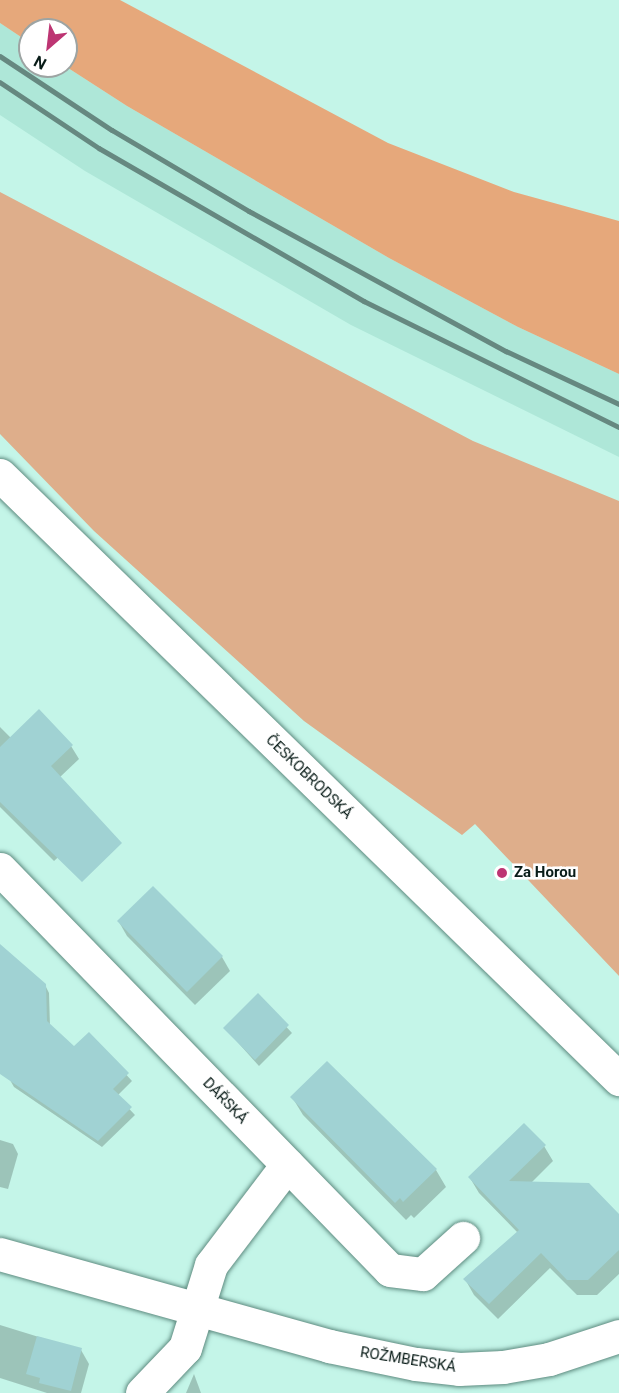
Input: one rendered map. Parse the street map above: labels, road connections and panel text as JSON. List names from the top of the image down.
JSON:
{
  "streets": {
    "street": ["ČESKOBRODSKÁ", "DÁŘSKÁ", "ROŽMBERSKÁ"]
  },
  "places": ["Za Horou"],
  "north": "bottom left"
}
